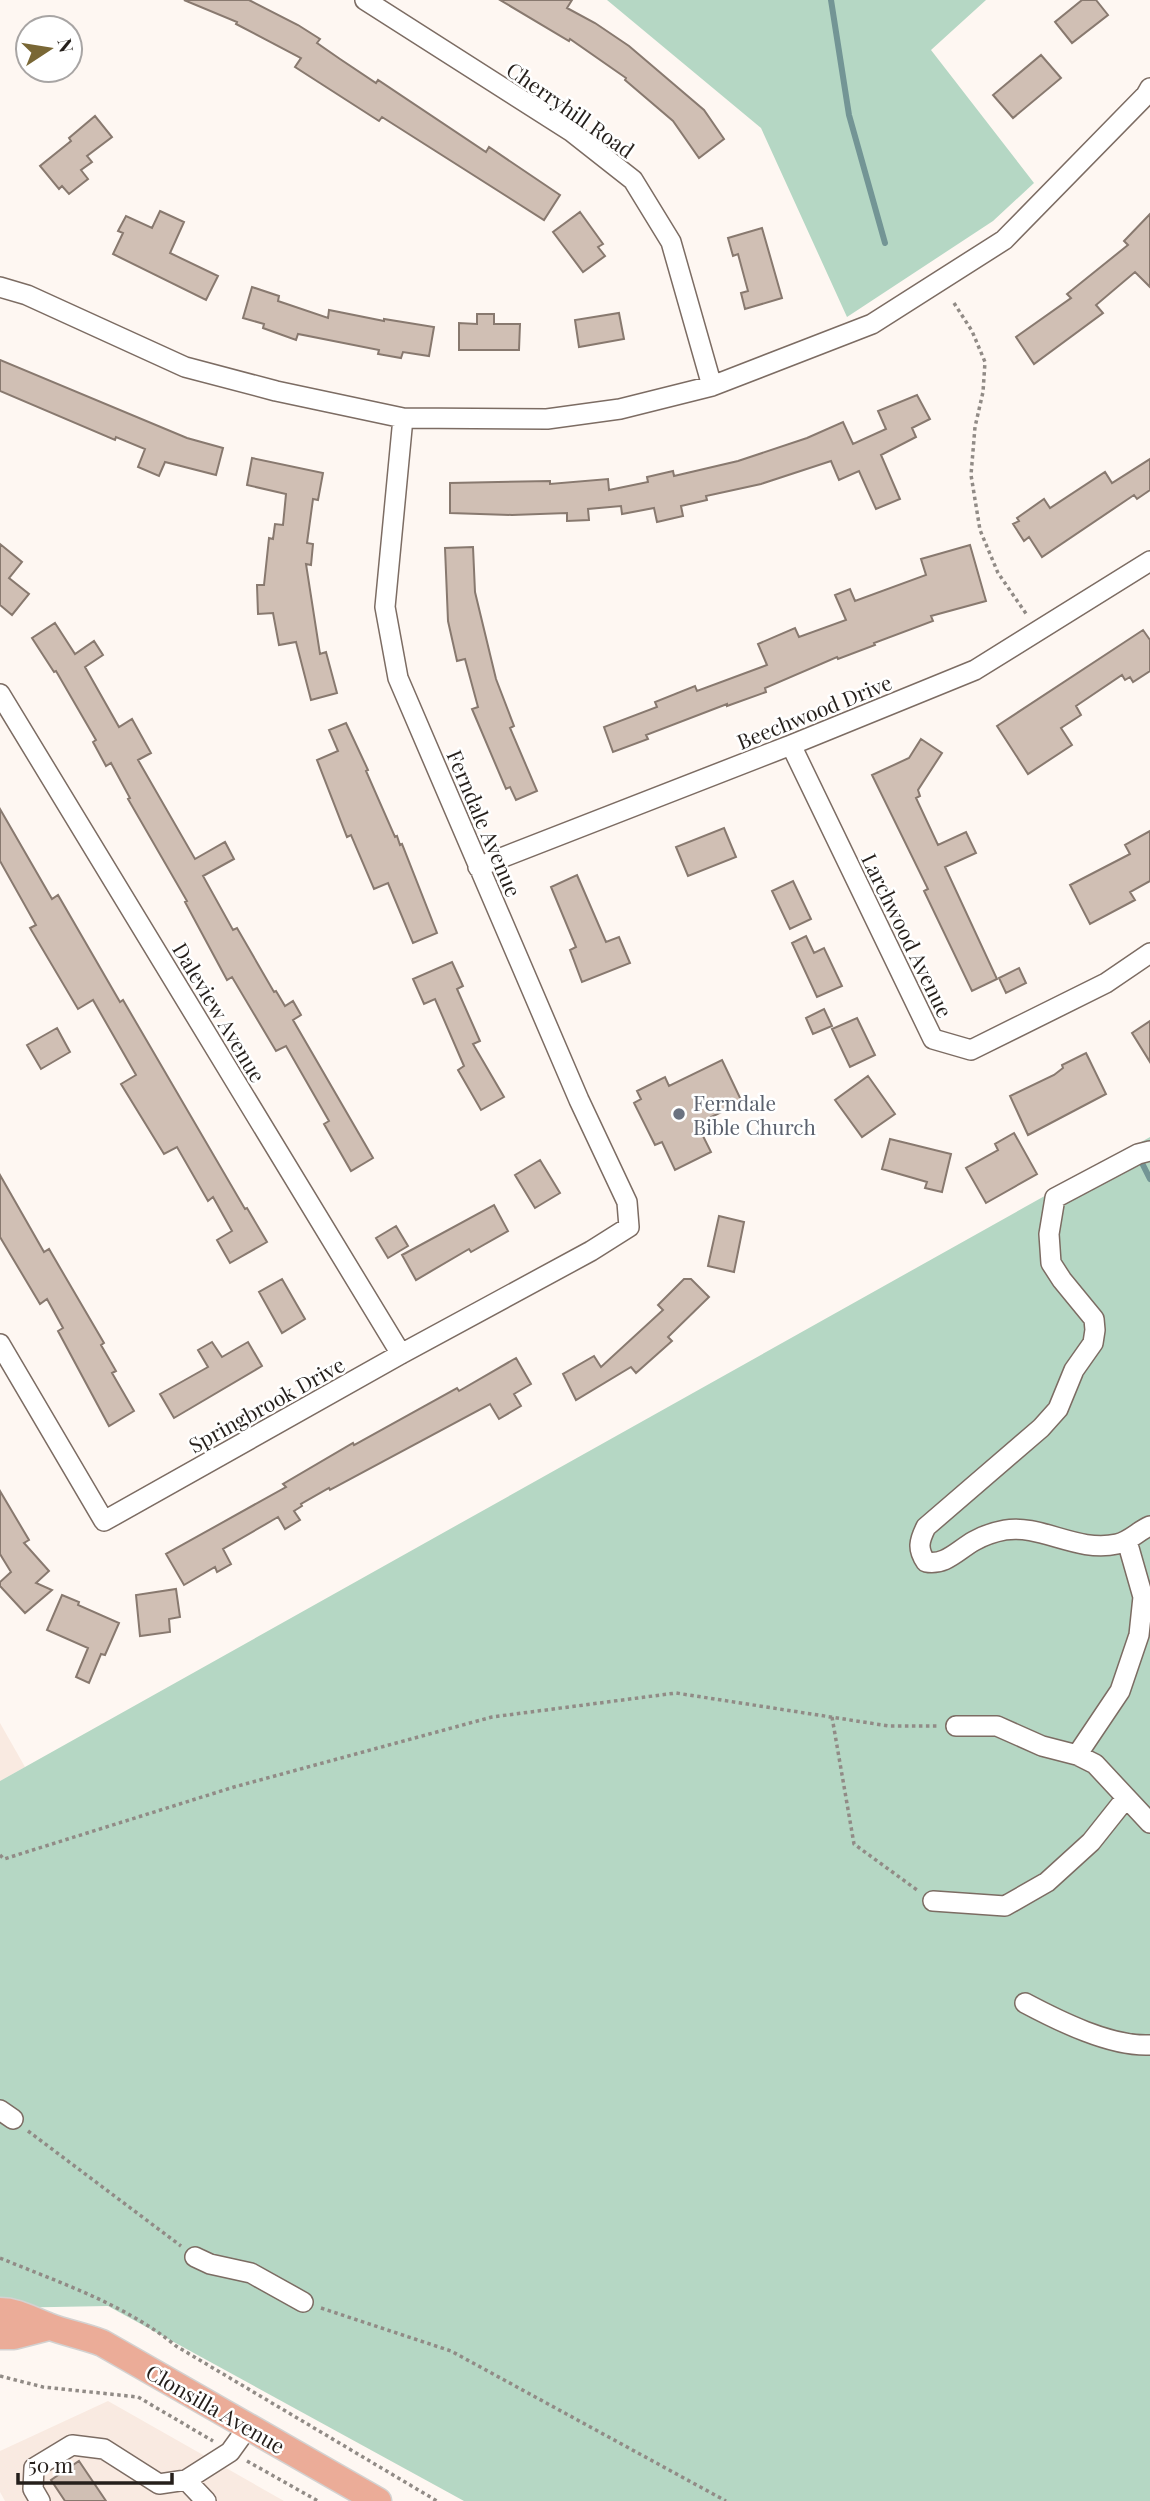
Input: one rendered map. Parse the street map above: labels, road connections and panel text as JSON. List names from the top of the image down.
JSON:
{
  "streets": {
    "main road": ["Clonsilla Avenue"],
    "street": [
      "Cherryhill Road",
      "Beechwood Drive",
      "Ferndale Avenue",
      "Larchwood Avenue",
      "Daleview Avenue",
      "Springbrook Drive"
    ]
  },
  "crossings": [
    ["Beechwood Drive", "Ferndale Avenue"],
    ["Beechwood Drive", "Larchwood Avenue"],
    ["Ferndale Avenue", "Springbrook Drive"],
    ["Daleview Avenue", "Springbrook Drive"]
  ],
  "places": ["Ferndale Bible Church"],
  "scale_bar": "50 m",
  "north": "right"
}
